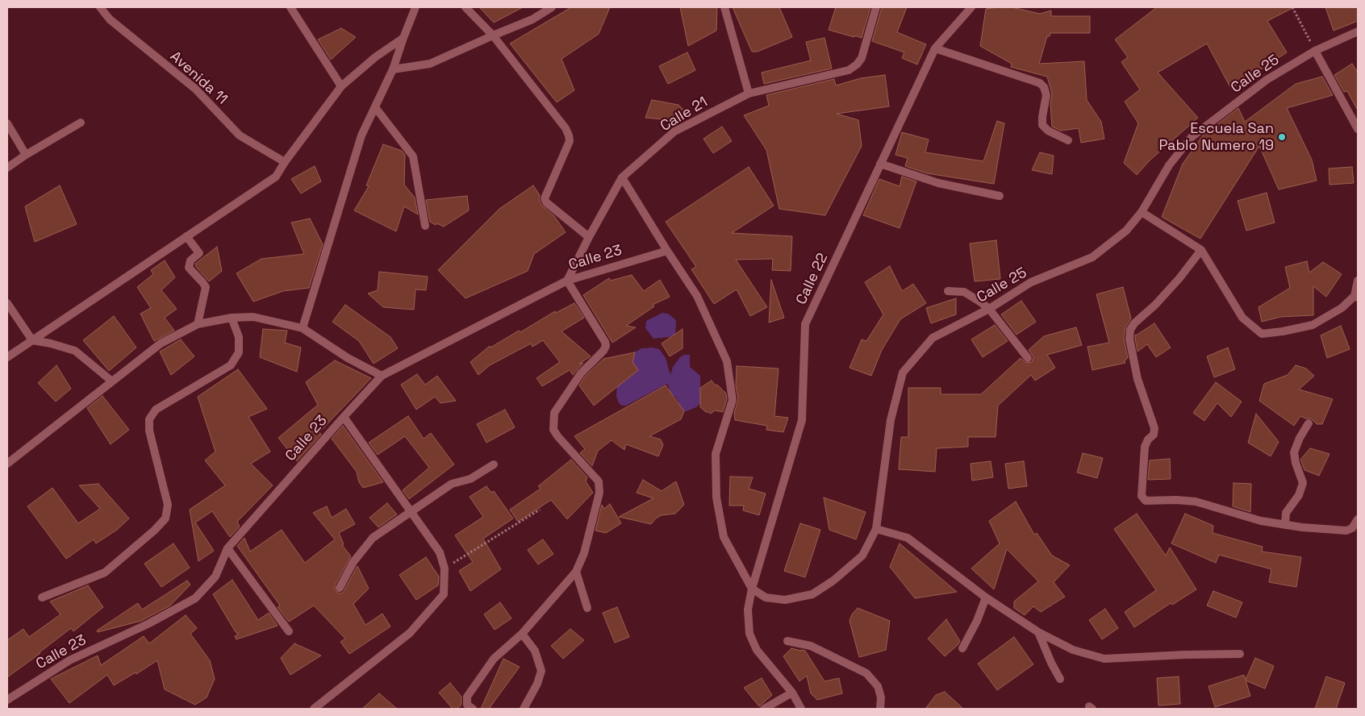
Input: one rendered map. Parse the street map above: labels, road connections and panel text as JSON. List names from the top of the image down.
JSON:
{
  "streets": {
    "street": [
      "Calle 25",
      "Avenida 11",
      "Calle 21",
      "Calle 23",
      "Calle 22"
    ]
  },
  "crossings": [
    ["Calle 25", "Calle 22"],
    ["Calle 21", "Calle 23"]
  ],
  "places": ["Escuela San Pablo Numero 19"]
}
